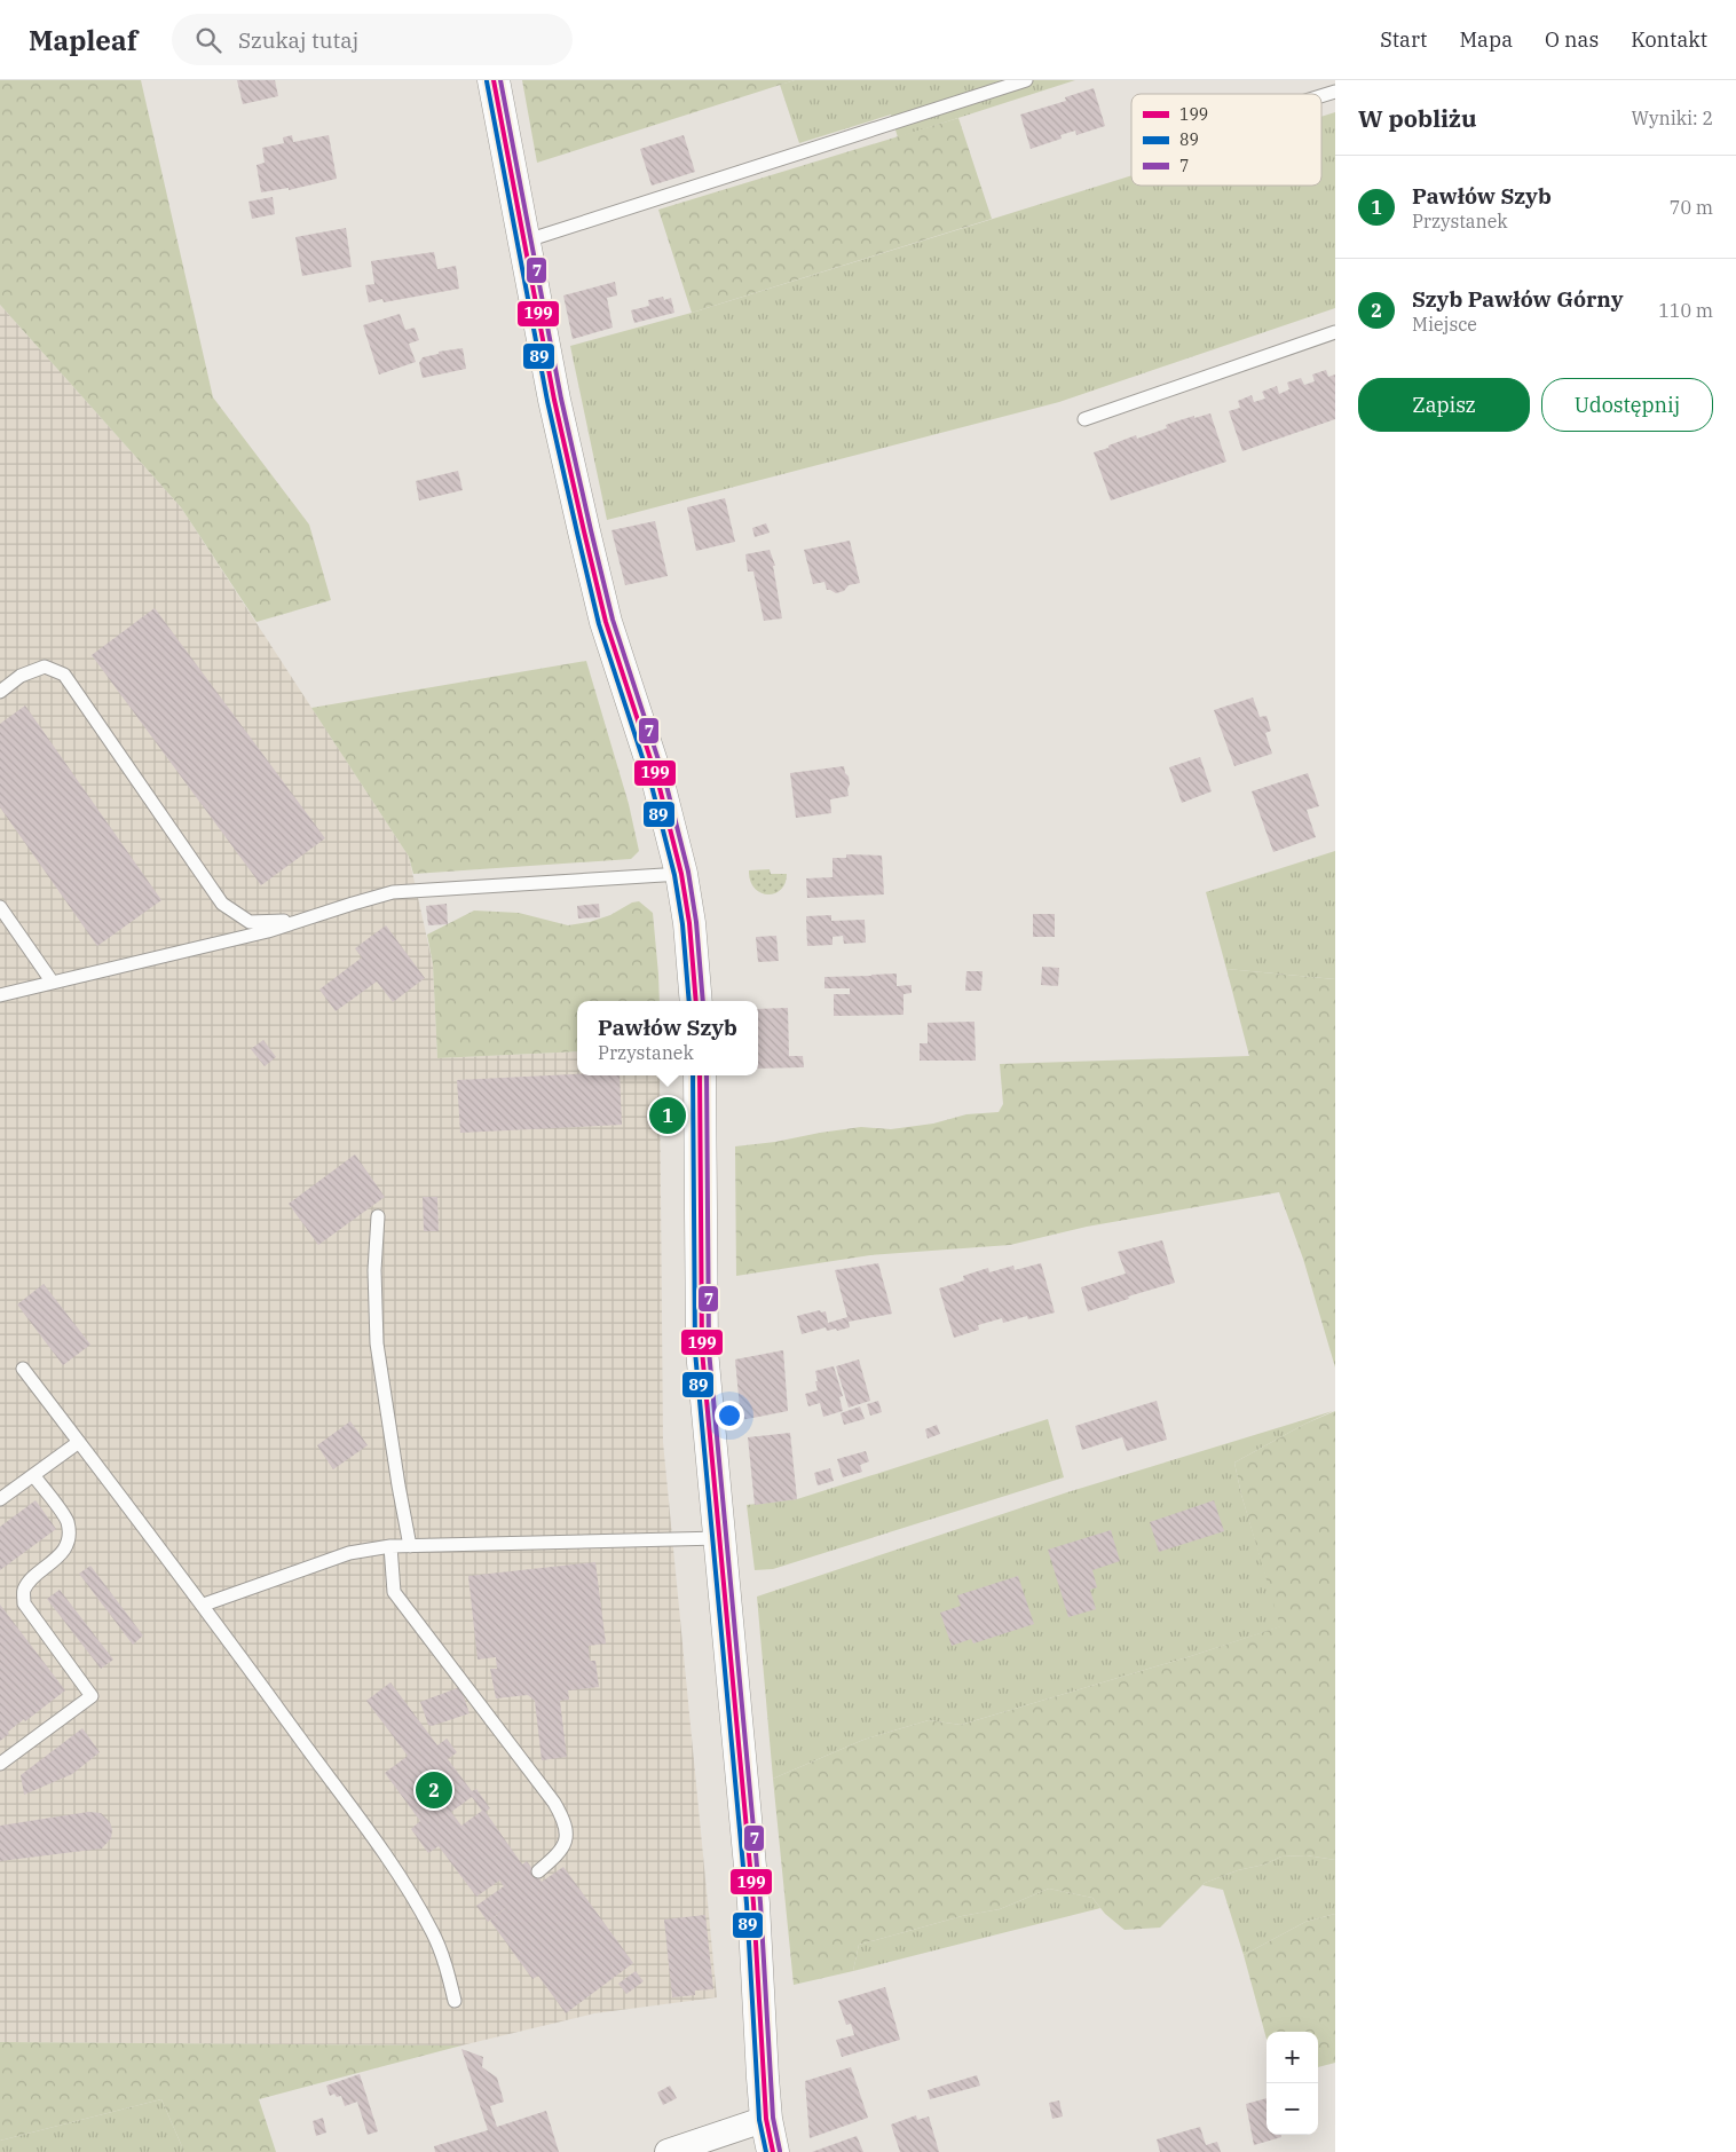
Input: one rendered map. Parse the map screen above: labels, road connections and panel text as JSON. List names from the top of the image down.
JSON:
{
  "lines": ["transit line 199", "transit line 7", "transit line 89"],
  "legend": ["199", "89", "7"],
  "page": {
    "header": "Mapleaf",
    "search": "Szukaj tutaj",
    "nav": [
      "Start",
      "Mapa",
      "O nas",
      "Kontakt"
    ],
    "heading": ["W pobliżu", "Wyniki: 2"],
    "list": [
      {
        "mark": "1",
        "name": "Pawłów Szyb",
        "note": "Przystanek",
        "value": "70 m"
      },
      {
        "mark": "2",
        "name": "Szyb Pawłów Górny",
        "note": "Miejsce",
        "value": "110 m"
      }
    ],
    "buttons": ["Zapisz", "Udostępnij"],
    "popup": ["Pawłów Szyb", "Przystanek"],
    "pins": ["1", "2"],
    "map_buttons": ["+", "−"]
  }
}
